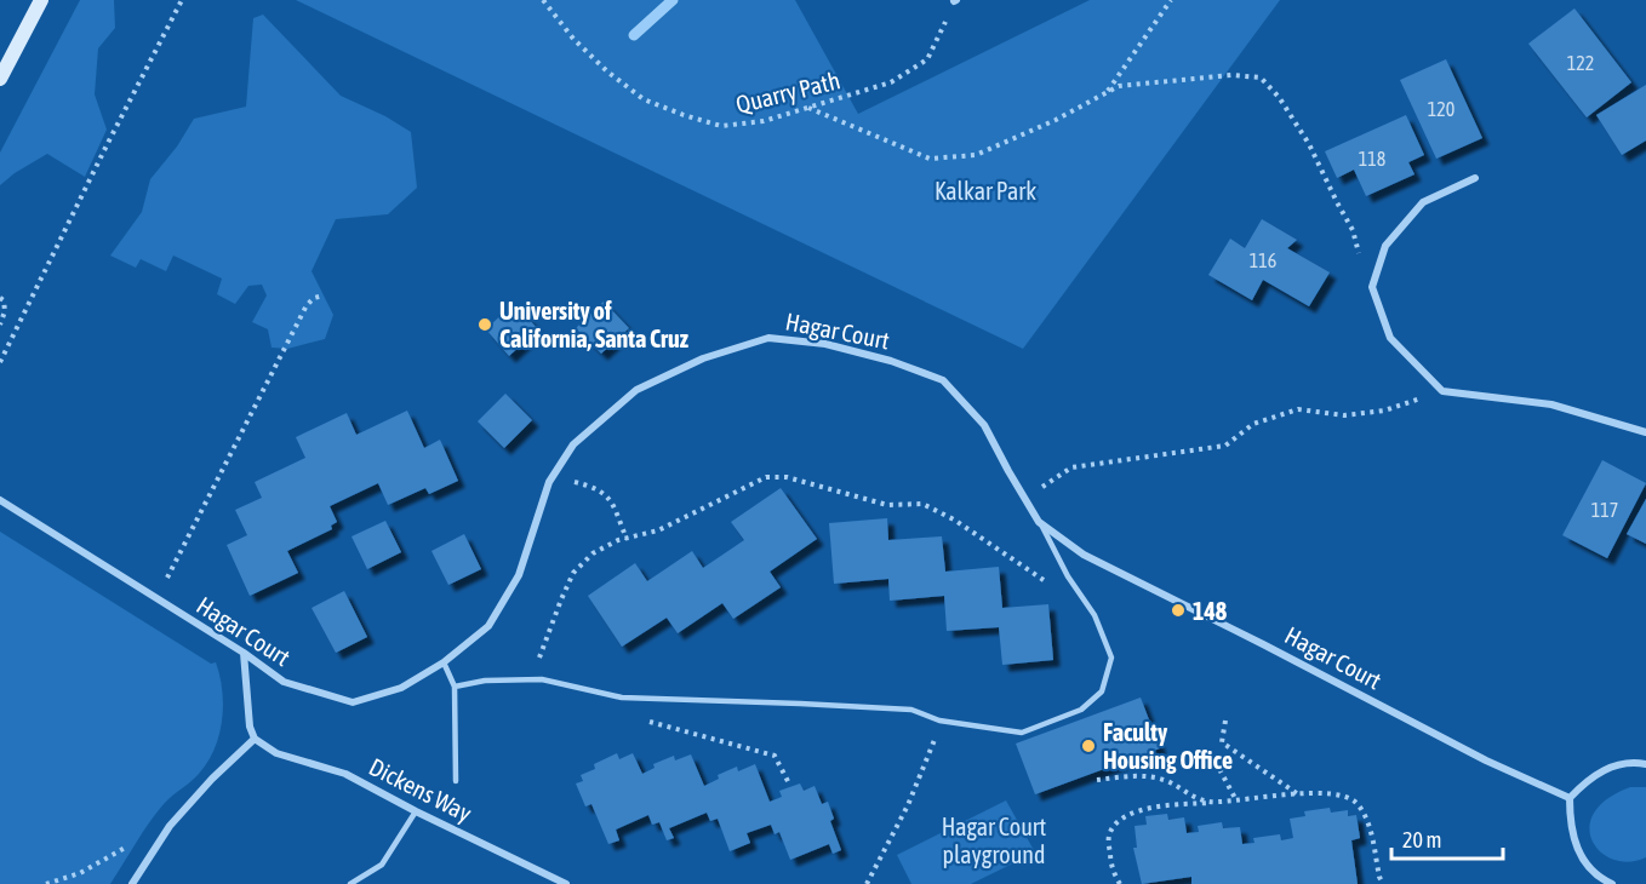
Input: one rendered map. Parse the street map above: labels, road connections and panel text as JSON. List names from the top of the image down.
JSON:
{
  "streets": {
    "street": ["Hagar Court", "Dickens Way"],
    "path": ["Quarry Path"]
  },
  "parks": ["Kalkar Park", "Hagar Court playground"],
  "places": ["University of California, Santa Cruz", "148", "Faculty Housing Office"],
  "house_numbers": [
    "122",
    "120",
    "118",
    "116",
    "117"
  ],
  "scale_bar": "20 m"
}
